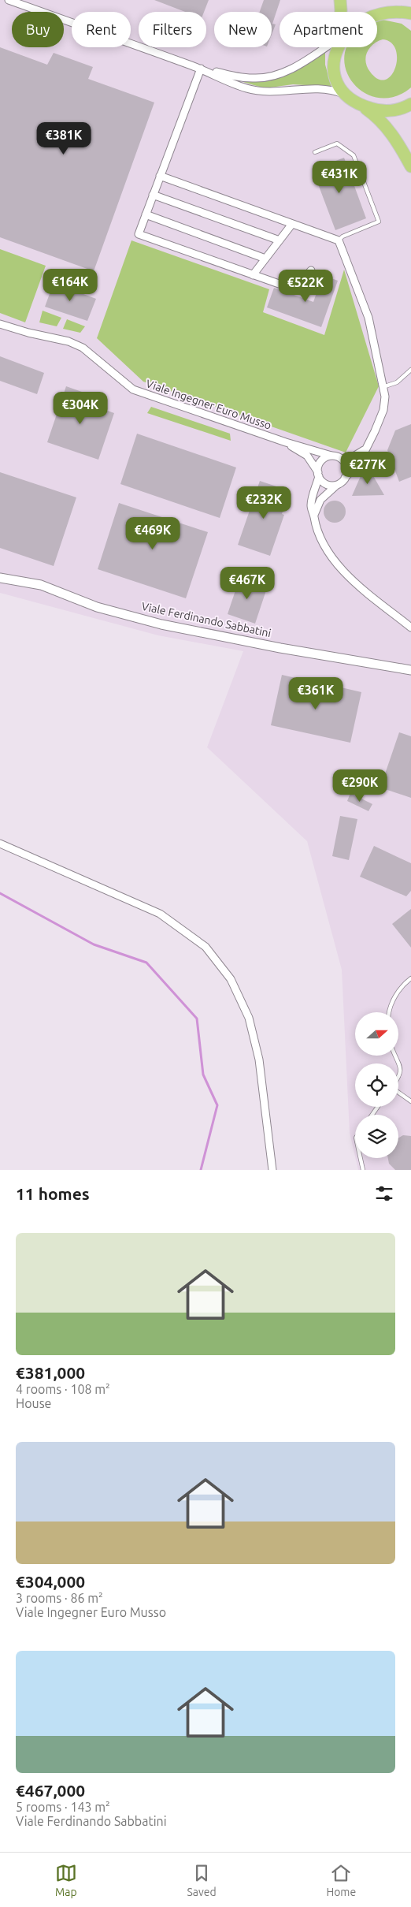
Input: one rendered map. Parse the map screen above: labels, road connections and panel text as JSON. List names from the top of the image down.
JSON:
{
  "streets": {
    "street": ["Viale Ingegner Euro Musso", "Viale Ferdinando Sabbatini"]
  },
  "north": "right",
  "page": {
    "chip": [
      "Buy",
      "Rent",
      "Filters",
      "New",
      "Apartment"
    ],
    "price": [
      "€381K",
      "€431K",
      "€164K",
      "€522K",
      "€304K",
      "€277K",
      "€232K",
      "€469K",
      "€467K",
      "€361K",
      "€290K"
    ],
    "heading": "11 homes",
    "list": [
      {
        "name": "€381,000",
        "note": "4 rooms · 108 m² · House"
      },
      {
        "name": "€304,000",
        "note": "3 rooms · 86 m² · Viale Ingegner Euro Musso"
      },
      {
        "name": "€467,000",
        "note": "5 rooms · 143 m² · Viale Ferdinando Sabbatini"
      }
    ],
    "tabs": ["Map", "Saved", "Home"]
  }
}
